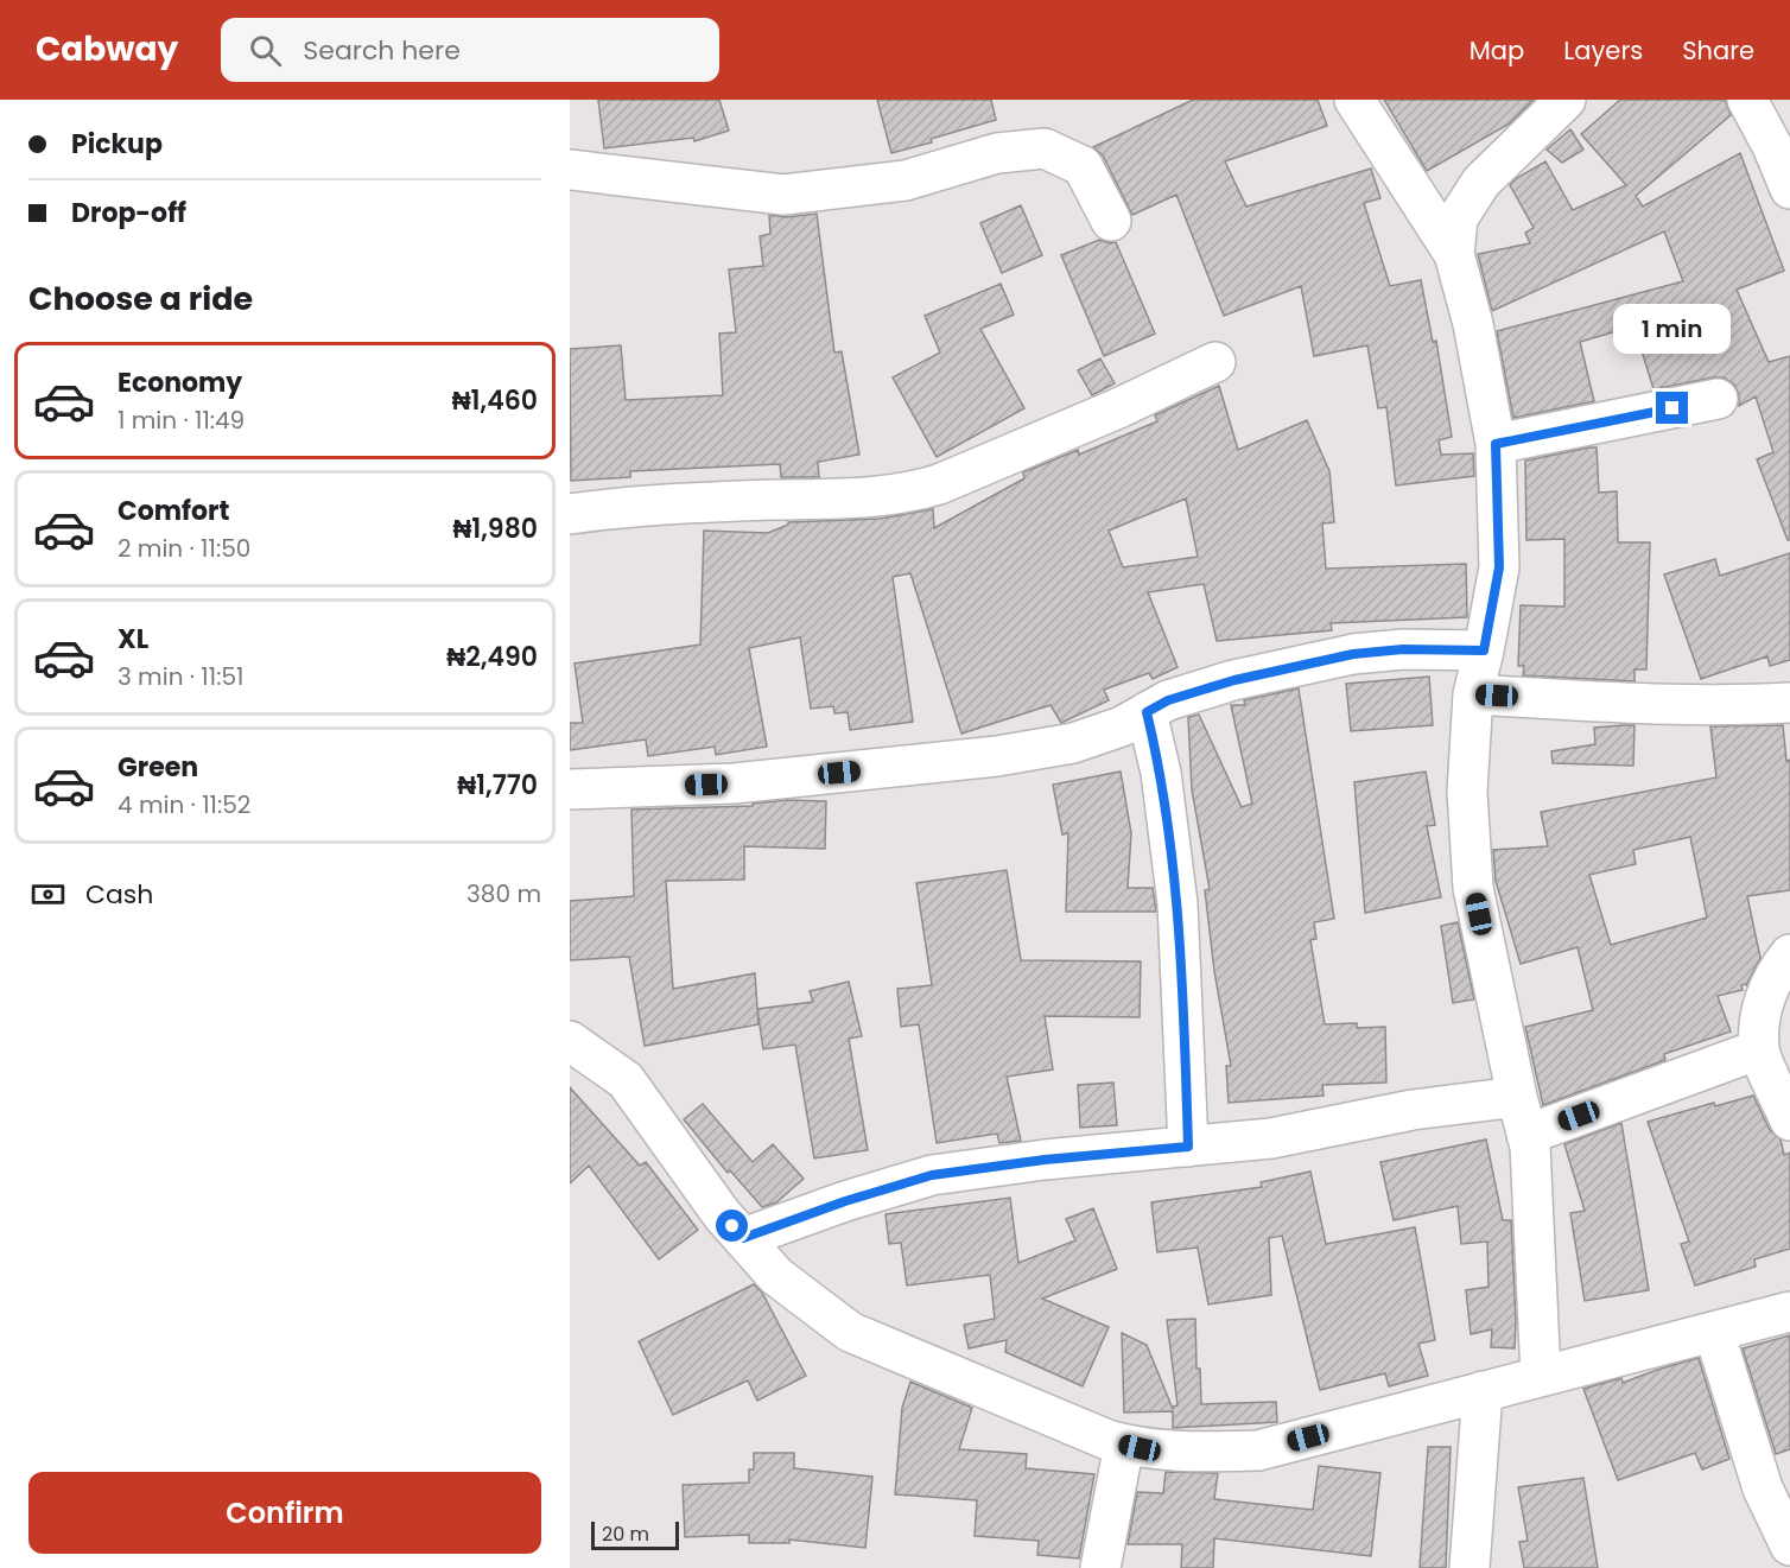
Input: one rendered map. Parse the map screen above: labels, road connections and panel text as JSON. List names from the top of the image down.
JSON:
{
  "scale_bar": "20 m",
  "page": {
    "header": "Cabway",
    "search": "Search here",
    "nav": ["Map", "Layers", "Share"],
    "banner": ["Pickup", "Drop-off"],
    "heading": "Choose a ride",
    "bubble": "1 min",
    "list": [
      {
        "name": "Economy",
        "note": "1 min · 11:49",
        "value": "₦1,460"
      },
      {
        "name": "Comfort",
        "note": "2 min · 11:50",
        "value": "₦1,980"
      },
      {
        "name": "XL",
        "note": "3 min · 11:51",
        "value": "₦2,490"
      },
      {
        "name": "Green",
        "note": "4 min · 11:52",
        "value": "₦1,770"
      }
    ],
    "pay": ["Cash", "380 m"],
    "buttons": "Confirm",
    "scale": "20 m"
  }
}
